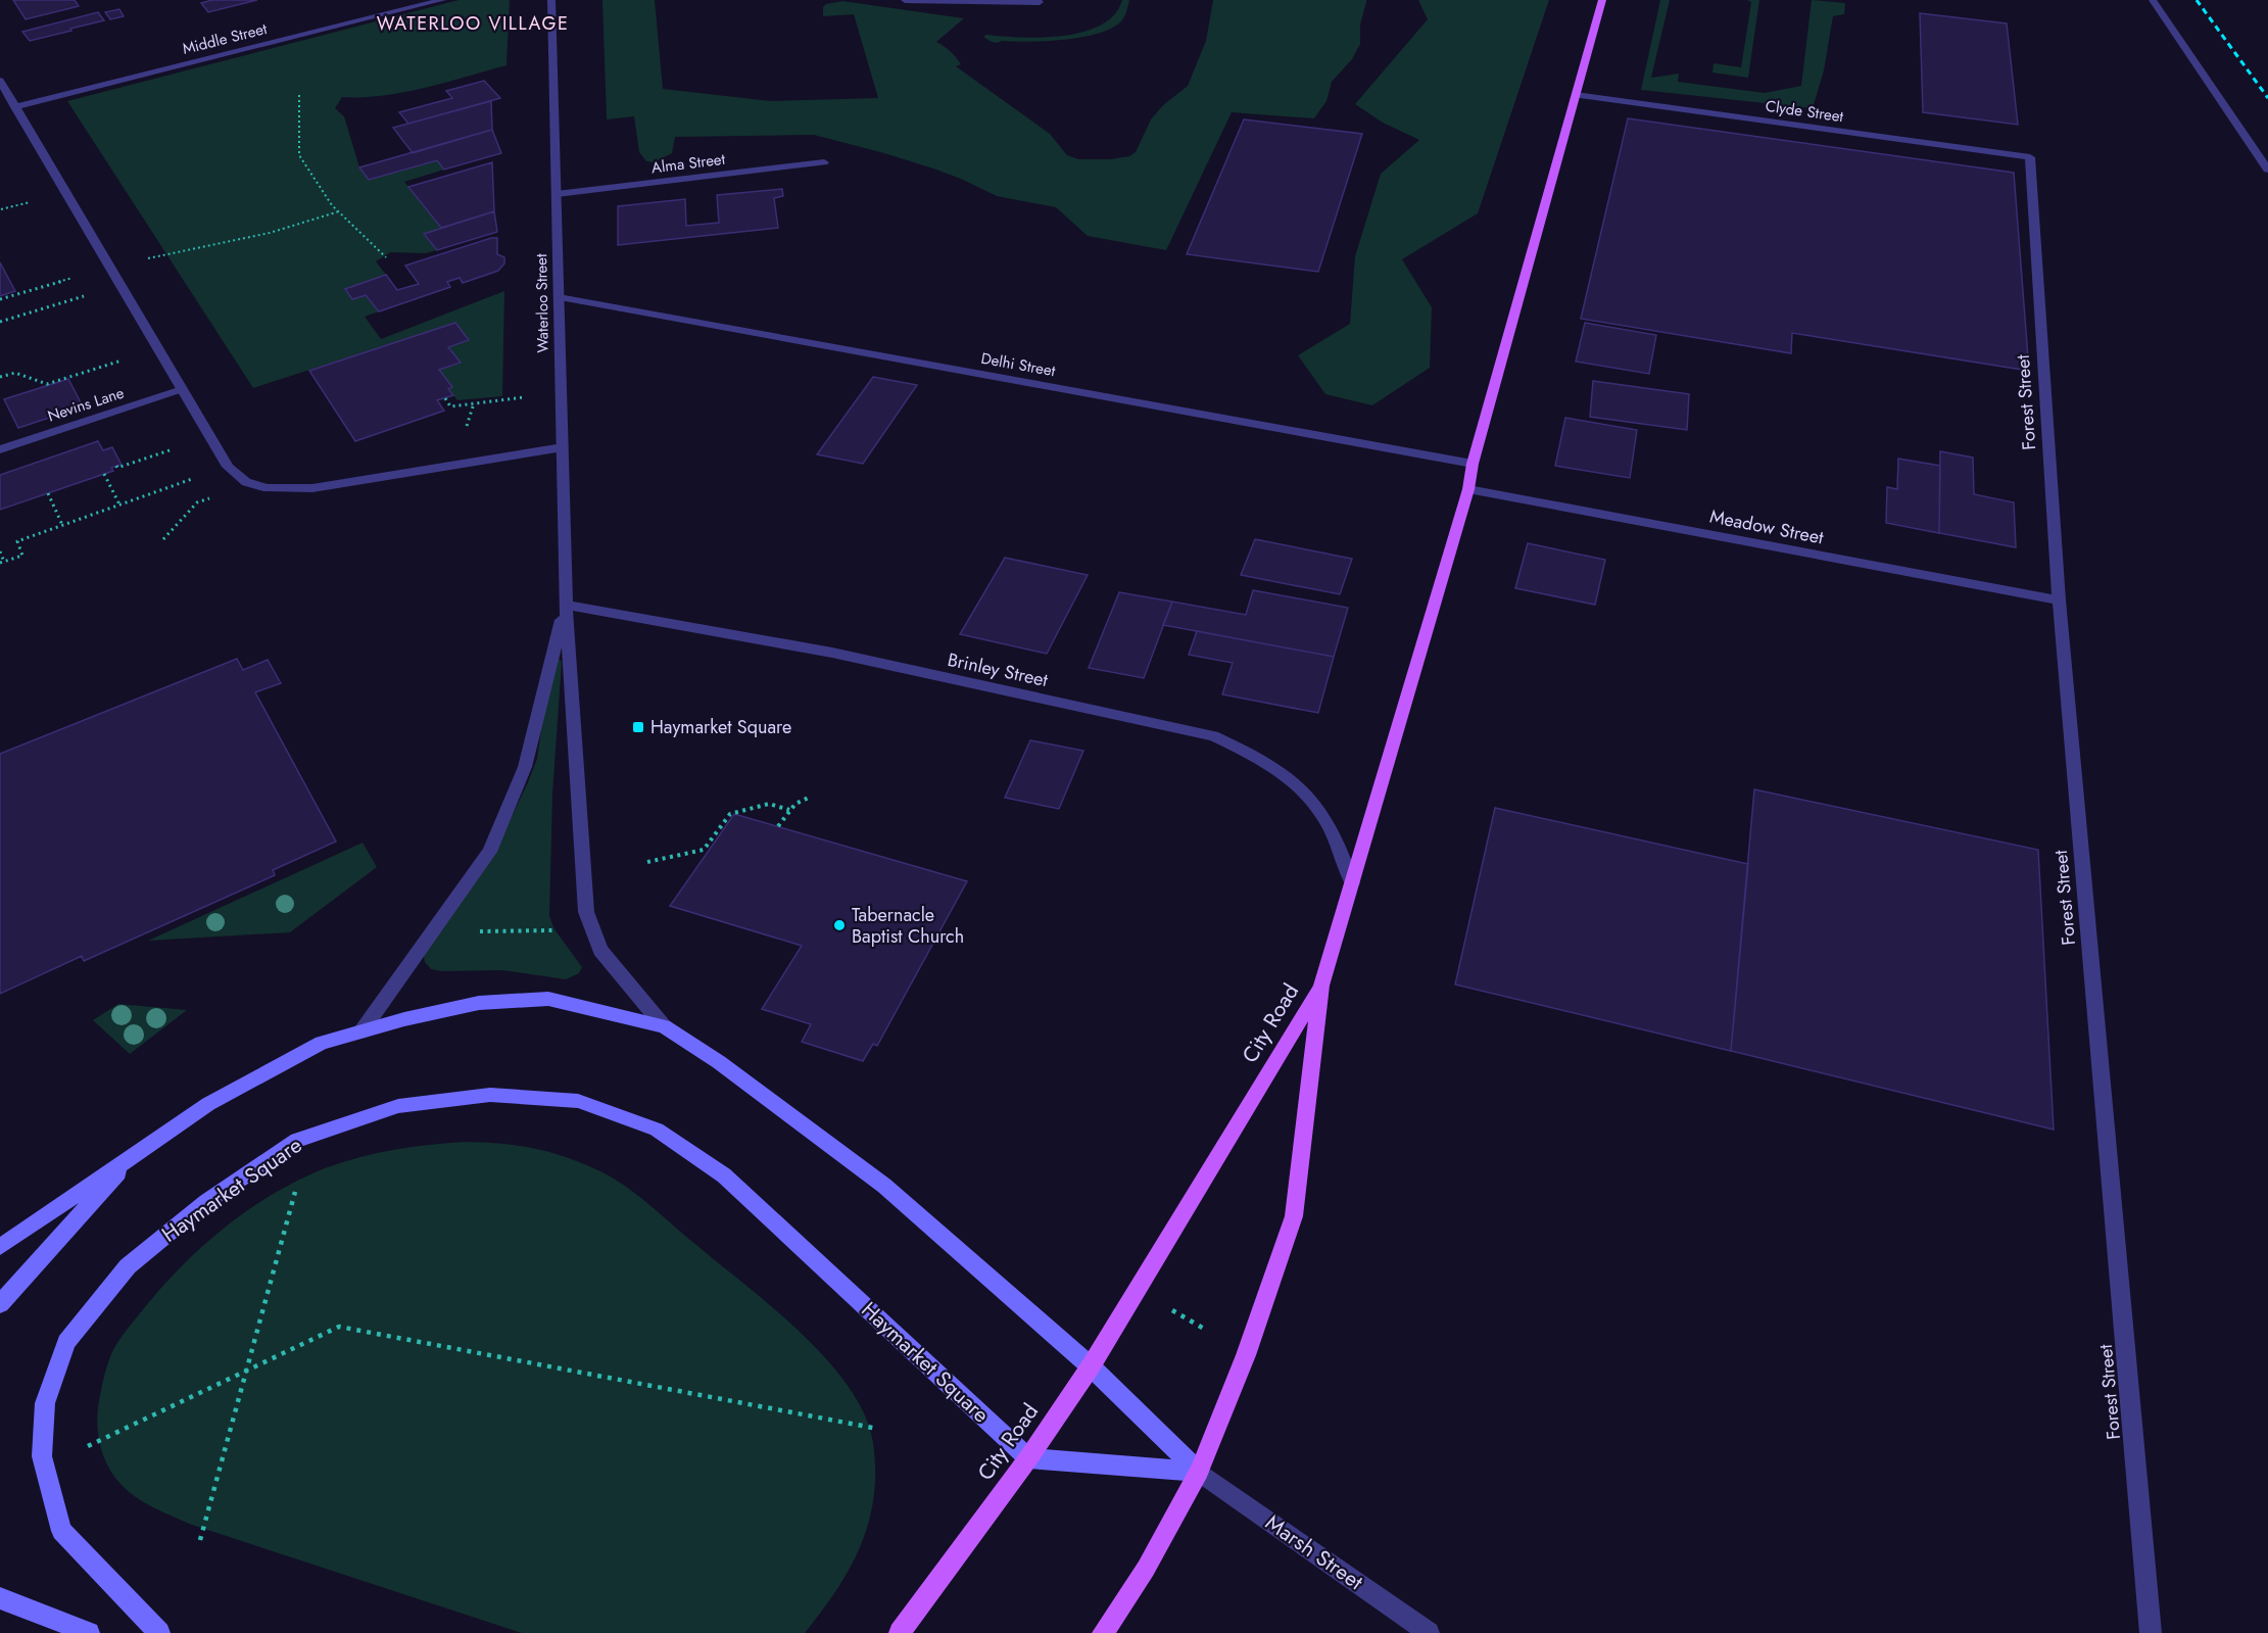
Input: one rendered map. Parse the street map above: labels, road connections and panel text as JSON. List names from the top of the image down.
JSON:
{
  "streets": {
    "main road": ["City Road", "Haymarket Square"],
    "street": [
      "Middle Street",
      "Clyde Street",
      "Alma Street",
      "Waterloo Street",
      "Delhi Street",
      "Forest Street",
      "Nevins Lane",
      "Meadow Street",
      "Brinley Street",
      "Marsh Street"
    ]
  },
  "crossings": [
    ["Clyde Street", "Forest Street"],
    ["Alma Street", "Waterloo Street"],
    ["Waterloo Street", "Delhi Street"],
    ["Waterloo Street", "Brinley Street"],
    ["Forest Street", "Meadow Street"],
    ["City Road", "Haymarket Square"],
    ["City Road", "Marsh Street"]
  ],
  "districts": ["WATERLOO VILLAGE"],
  "places": {
    "transit": ["Haymarket Square"],
    "other": ["Tabernacle Baptist Church"]
  }
}
